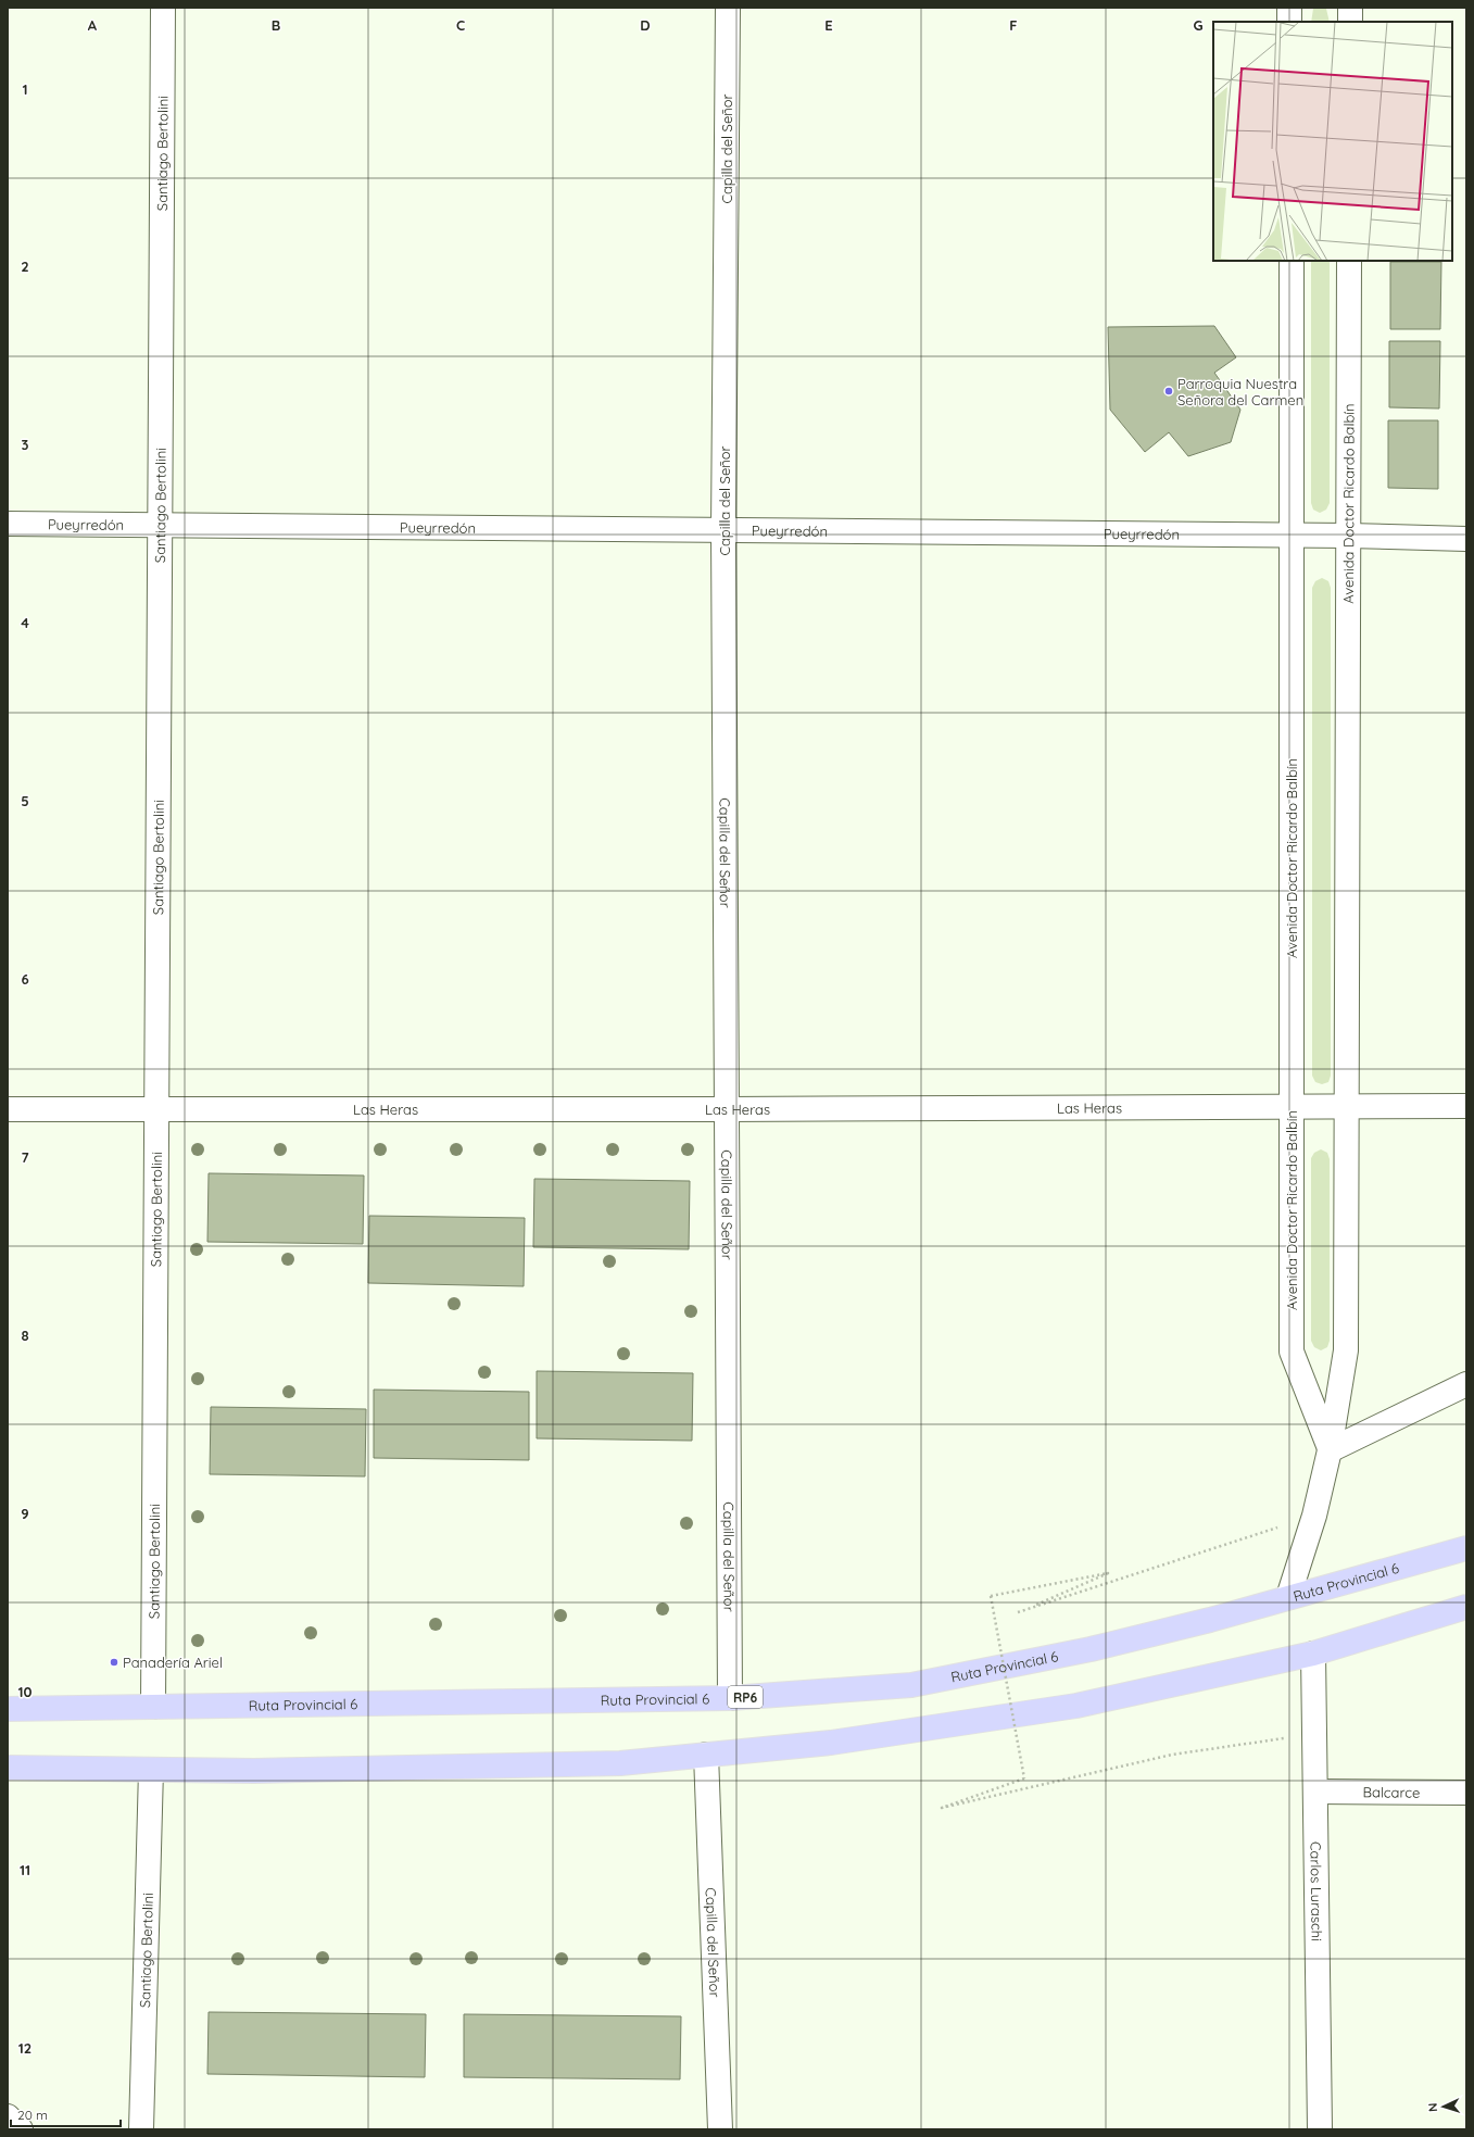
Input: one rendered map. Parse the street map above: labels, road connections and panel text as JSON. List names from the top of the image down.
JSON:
{
  "streets": {
    "highway": ["Ruta Provincial 6", "RP6"],
    "street": [
      "Capilla del Señor",
      "Santiago Bertolini",
      "Avenida Doctor Ricardo Balbín",
      "Pueyrredón",
      "Las Heras",
      "Balcarce",
      "Carlos Luraschi"
    ]
  },
  "crossings": [
    ["Capilla del Señor", "Pueyrredón"],
    ["Capilla del Señor", "Las Heras"],
    ["Capilla del Señor", "Ruta Provincial 6"],
    ["Santiago Bertolini", "Pueyrredón"],
    ["Santiago Bertolini", "Las Heras"],
    ["Santiago Bertolini", "Ruta Provincial 6"],
    ["Avenida Doctor Ricardo Balbín", "Pueyrredón"],
    ["Avenida Doctor Ricardo Balbín", "Las Heras"],
    ["Avenida Doctor Ricardo Balbín", "Ruta Provincial 6"],
    ["Balcarce", "Carlos Luraschi"]
  ],
  "places": ["Parroquia Nuestra Señora del Carmen", "Panadería Ariel"],
  "scale_bar": "20 m",
  "north": "left",
  "grid": {
    "columns": [
      "A",
      "B",
      "C",
      "D",
      "E",
      "F",
      "G"
    ],
    "rows": [
      "1",
      "2",
      "3",
      "4",
      "5",
      "6",
      "7",
      "8",
      "9",
      "10",
      "11",
      "12"
    ]
  }
}
